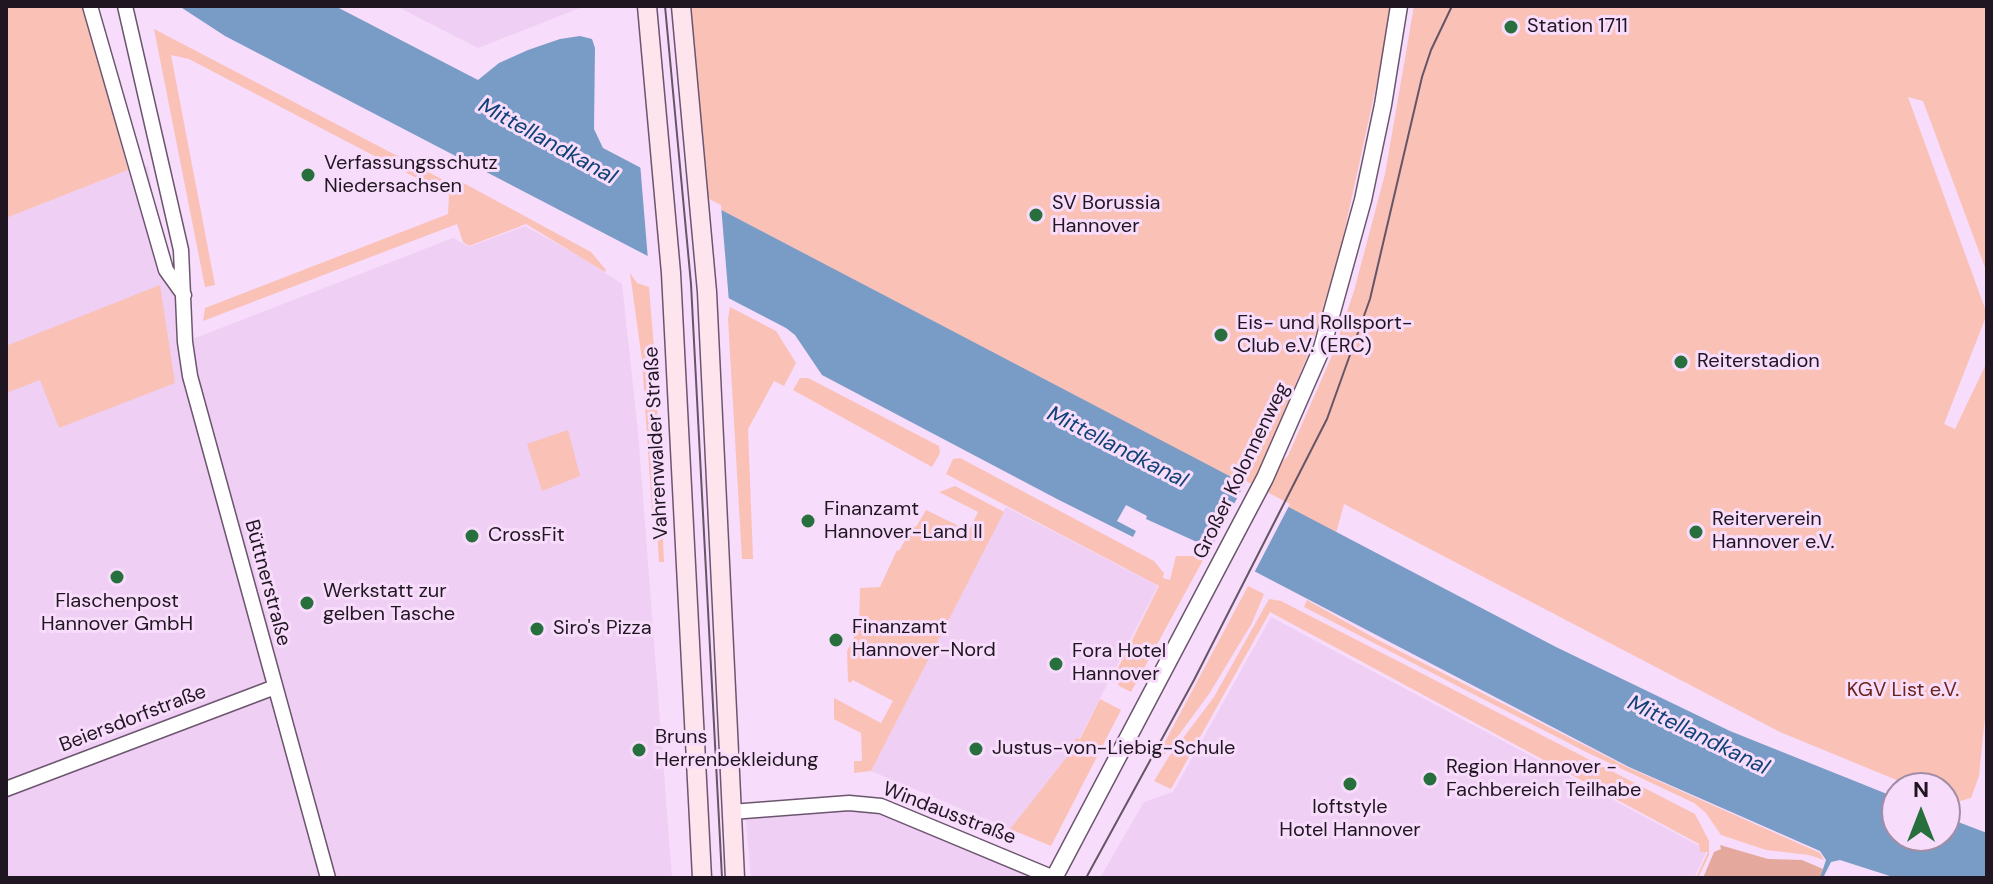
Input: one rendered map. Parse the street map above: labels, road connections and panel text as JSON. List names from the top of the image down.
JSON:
{
  "streets": {
    "main road": ["Vahrenwalder Straße"],
    "street": [
      "Großer Kolonnenweg",
      "Büttnerstraße",
      "Beiersdorfstraße",
      "Windausstraße"
    ]
  },
  "crossings": [
    ["Großer Kolonnenweg", "Windausstraße"],
    ["Büttnerstraße", "Beiersdorfstraße"]
  ],
  "water": ["Mittellandkanal"],
  "parks": ["KGV List e.V."],
  "places": [
    "Station 1711",
    "Verfassungsschutz Niedersachsen",
    "SV Borussia Hannover",
    "Eis- und Rollsport- Club e.V. (ERC)",
    "Reiterstadion",
    "Finanzamt Hannover-Land II",
    "Reiterverein Hannover e.V.",
    "CrossFit",
    "Flaschenpost Hannover GmbH",
    "Werkstatt zur gelben Tasche",
    "Siro's Pizza",
    "Finanzamt Hannover-Nord",
    "Fora Hotel Hannover",
    "Justus-von-Liebig-Schule",
    "Bruns Herrenbekleidung",
    "Region Hannover - Fachbereich Teilhabe",
    "loftstyle Hotel Hannover"
  ],
  "north": "top"
}
